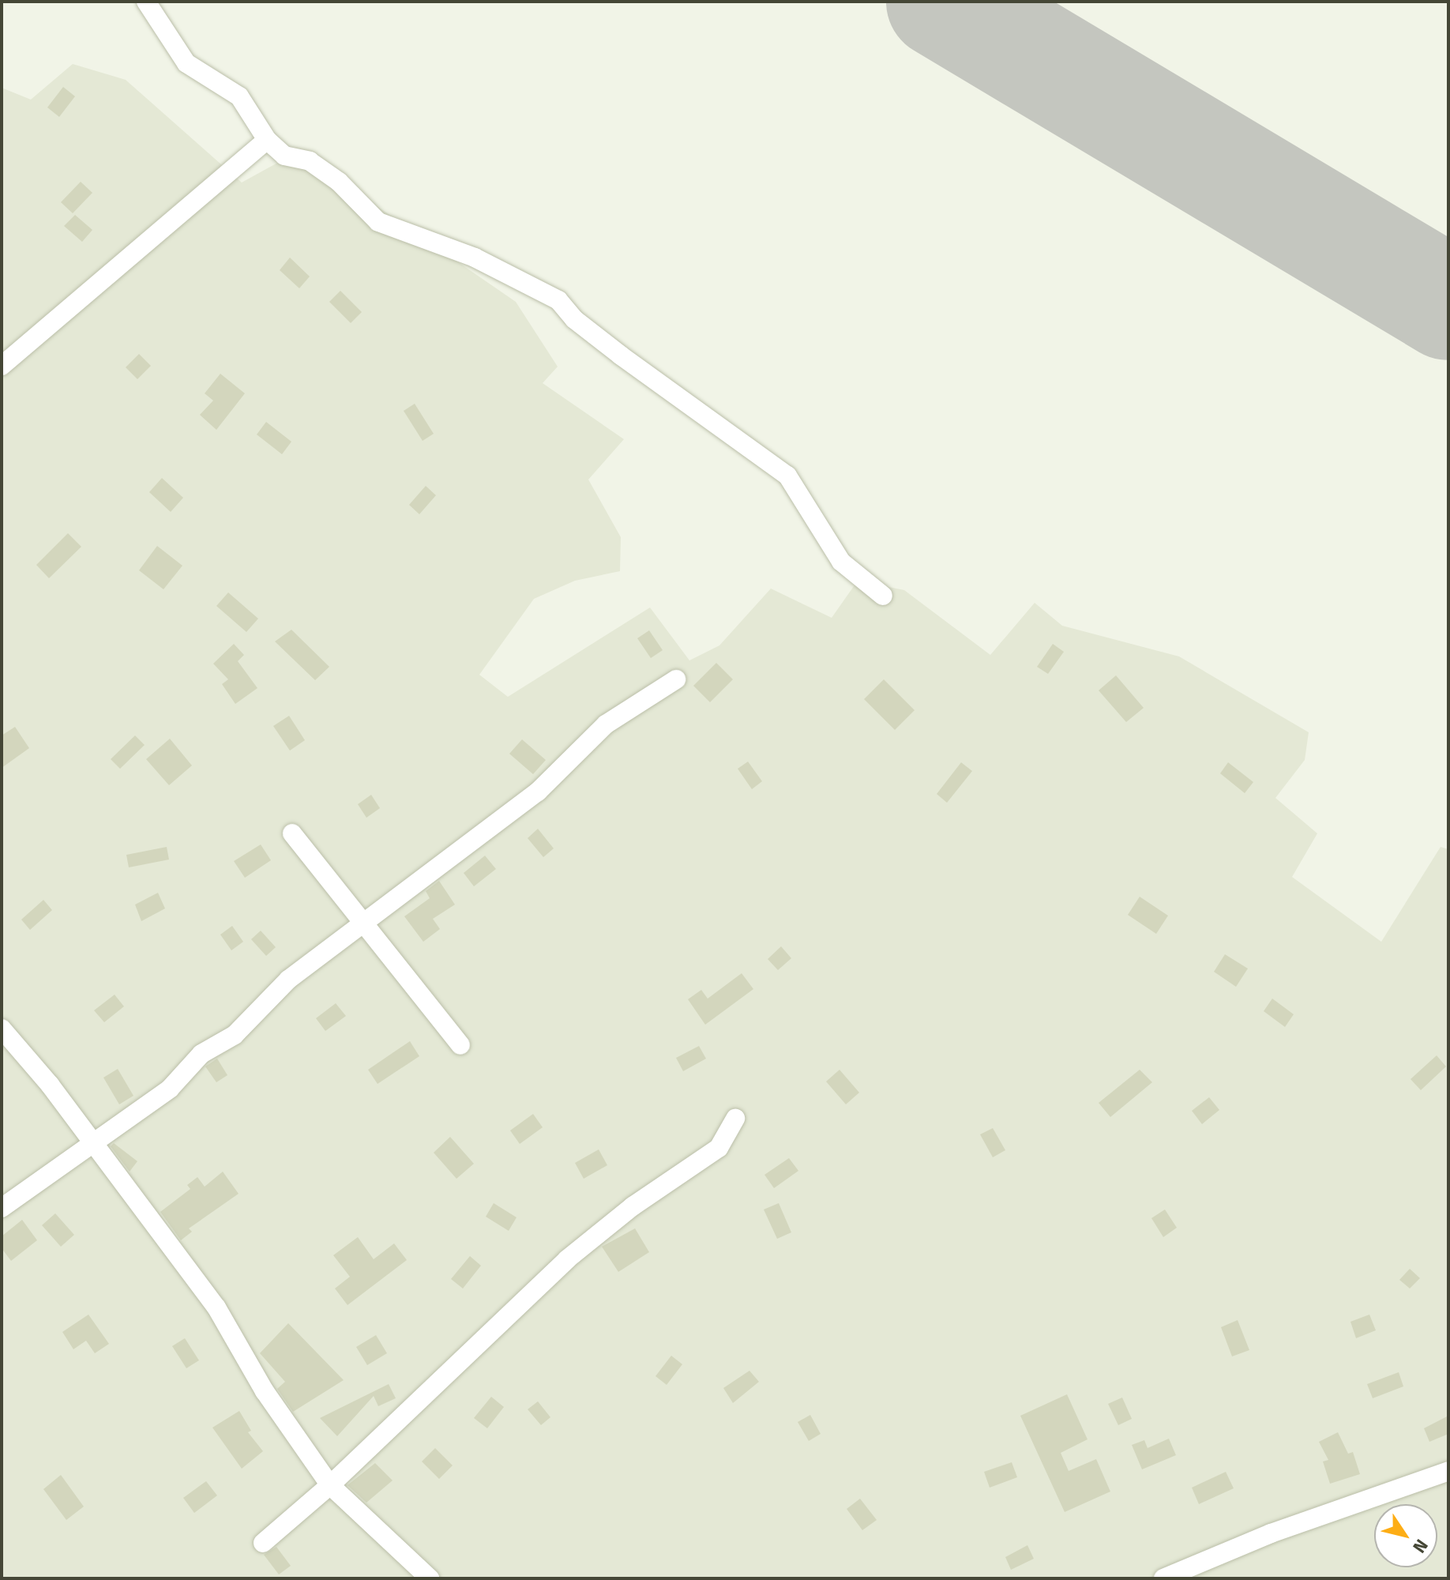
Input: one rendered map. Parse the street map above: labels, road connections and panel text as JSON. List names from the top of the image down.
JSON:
{
  "north": "bottom right"
}
